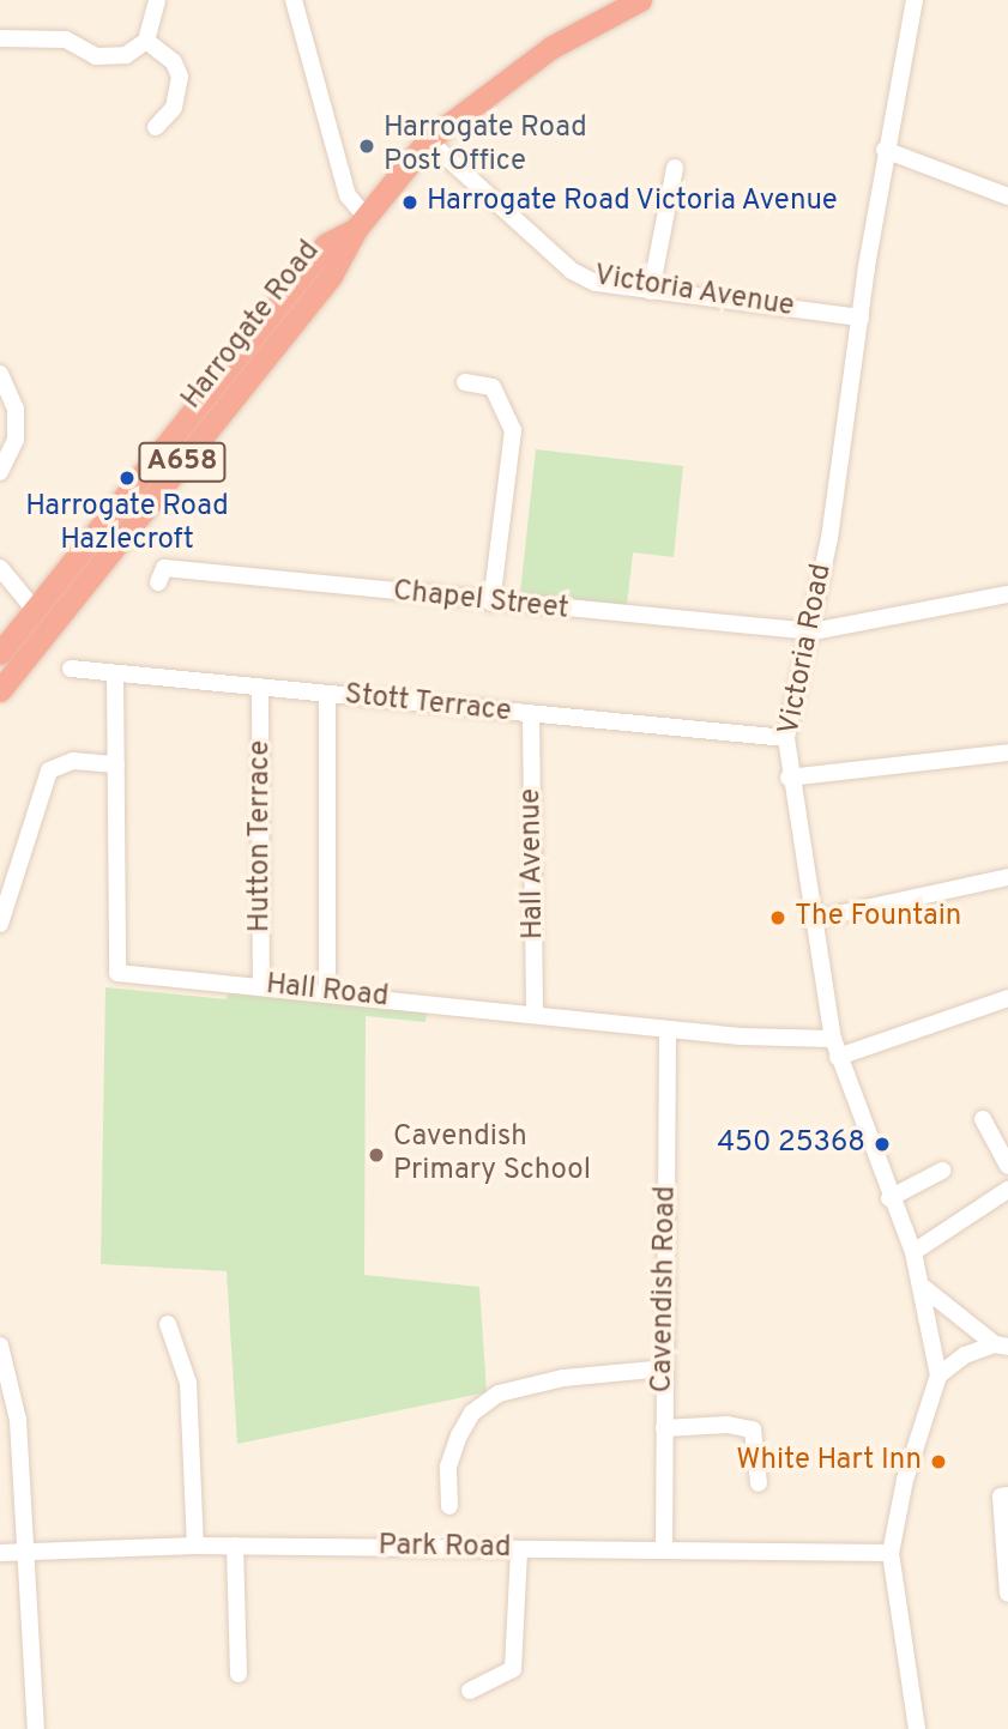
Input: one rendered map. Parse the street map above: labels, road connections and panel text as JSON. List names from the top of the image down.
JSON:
{
  "streets": {
    "highway": ["Harrogate Road", "A658"],
    "street": [
      "Victoria Avenue",
      "Chapel Street",
      "Victoria Road",
      "Stott Terrace",
      "Hutton Terrace",
      "Hall Avenue",
      "Hall Road",
      "Cavendish Road",
      "Park Road"
    ]
  },
  "crossings": [
    ["Victoria Avenue", "Harrogate Road"],
    ["Victoria Avenue", "Victoria Road"],
    ["Chapel Street", "Victoria Road"],
    ["Victoria Road", "Stott Terrace"],
    ["Victoria Road", "Hall Road"],
    ["Victoria Road", "Park Road"],
    ["Stott Terrace", "Hutton Terrace"],
    ["Stott Terrace", "Hall Avenue"],
    ["Stott Terrace", "Hall Road"],
    ["Hutton Terrace", "Hall Road"],
    ["Hall Avenue", "Hall Road"],
    ["Hall Road", "Cavendish Road"],
    ["Cavendish Road", "Park Road"]
  ],
  "places": [
    "Harrogate Road Post Office",
    "Harrogate Road Victoria Avenue",
    "Harrogate Road Hazlecroft",
    "The Fountain",
    "450 25368",
    "Cavendish Primary School",
    "White Hart Inn"
  ]
}
